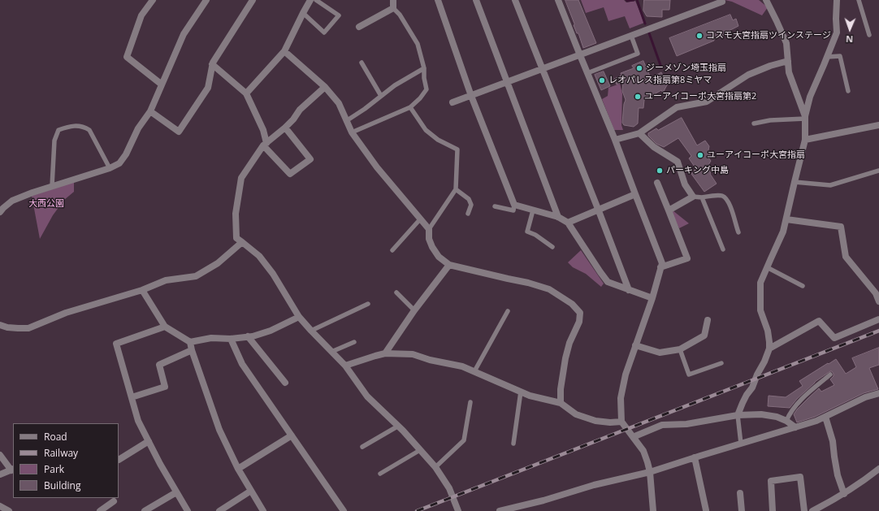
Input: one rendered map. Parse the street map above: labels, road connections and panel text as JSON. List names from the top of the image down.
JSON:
{
  "parks": ["大西公園"],
  "places": [
    "コスモ大宮指扇ツインステージ",
    "ジーメゾン埼玉指扇",
    "レオパレス指扇第8ミヤマ",
    "ユーアイコーポ大宮指扇第2",
    "ユーアイコーポ大宮指扇",
    "パーキング中島"
  ],
  "legend": [
    "Road",
    "Railway",
    "Park",
    "Building"
  ],
  "north": "bottom"
}
